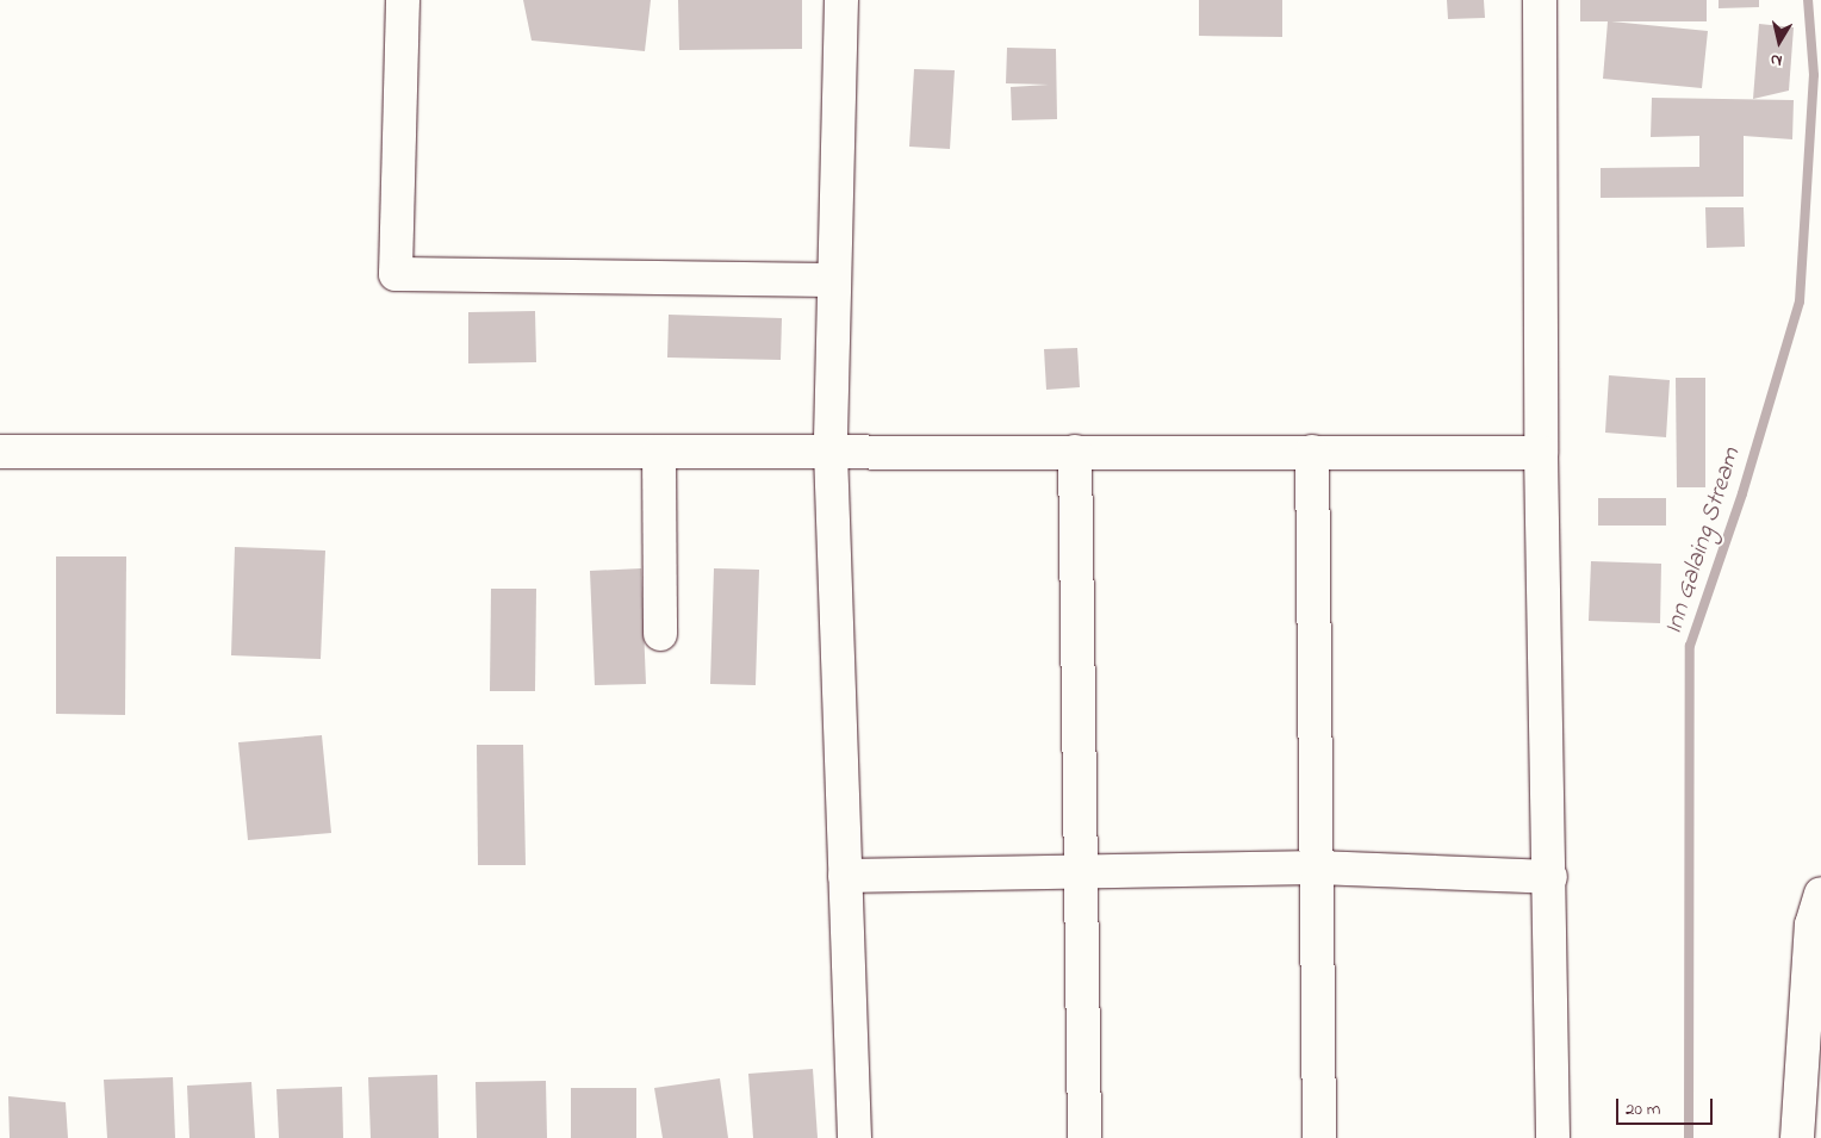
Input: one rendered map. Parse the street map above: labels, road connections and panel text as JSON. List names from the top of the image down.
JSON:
{
  "water": ["Inn Galaing Stream"],
  "scale_bar": "20 m",
  "north": "bottom"
}
